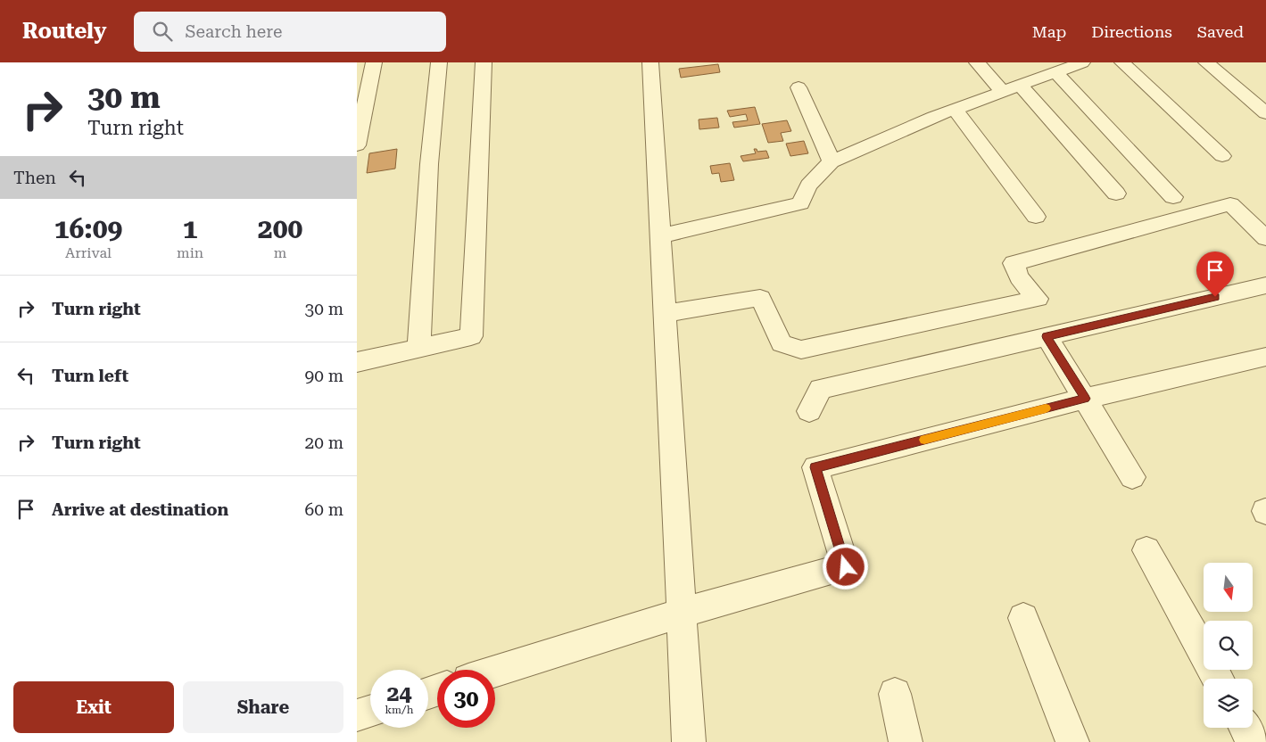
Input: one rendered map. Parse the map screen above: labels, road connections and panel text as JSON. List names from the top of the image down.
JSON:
{
  "north": "bottom",
  "page": {
    "header": "Routely",
    "search": "Search here",
    "nav": ["Map", "Directions", "Saved"],
    "turn": ["30 m", "Turn right"],
    "then": "Then",
    "eta": [
      "16:09",
      "Arrival",
      "1",
      "min",
      "200",
      "m"
    ],
    "list": [
      {
        "name": "Turn right",
        "value": "30 m"
      },
      {
        "name": "Turn left",
        "value": "90 m"
      },
      {
        "name": "Turn right",
        "value": "20 m"
      },
      {
        "name": "Arrive at destination",
        "value": "60 m"
      }
    ],
    "speed": "24 km/h",
    "limit": "30",
    "buttons": ["Exit", "Share"]
  }
}
